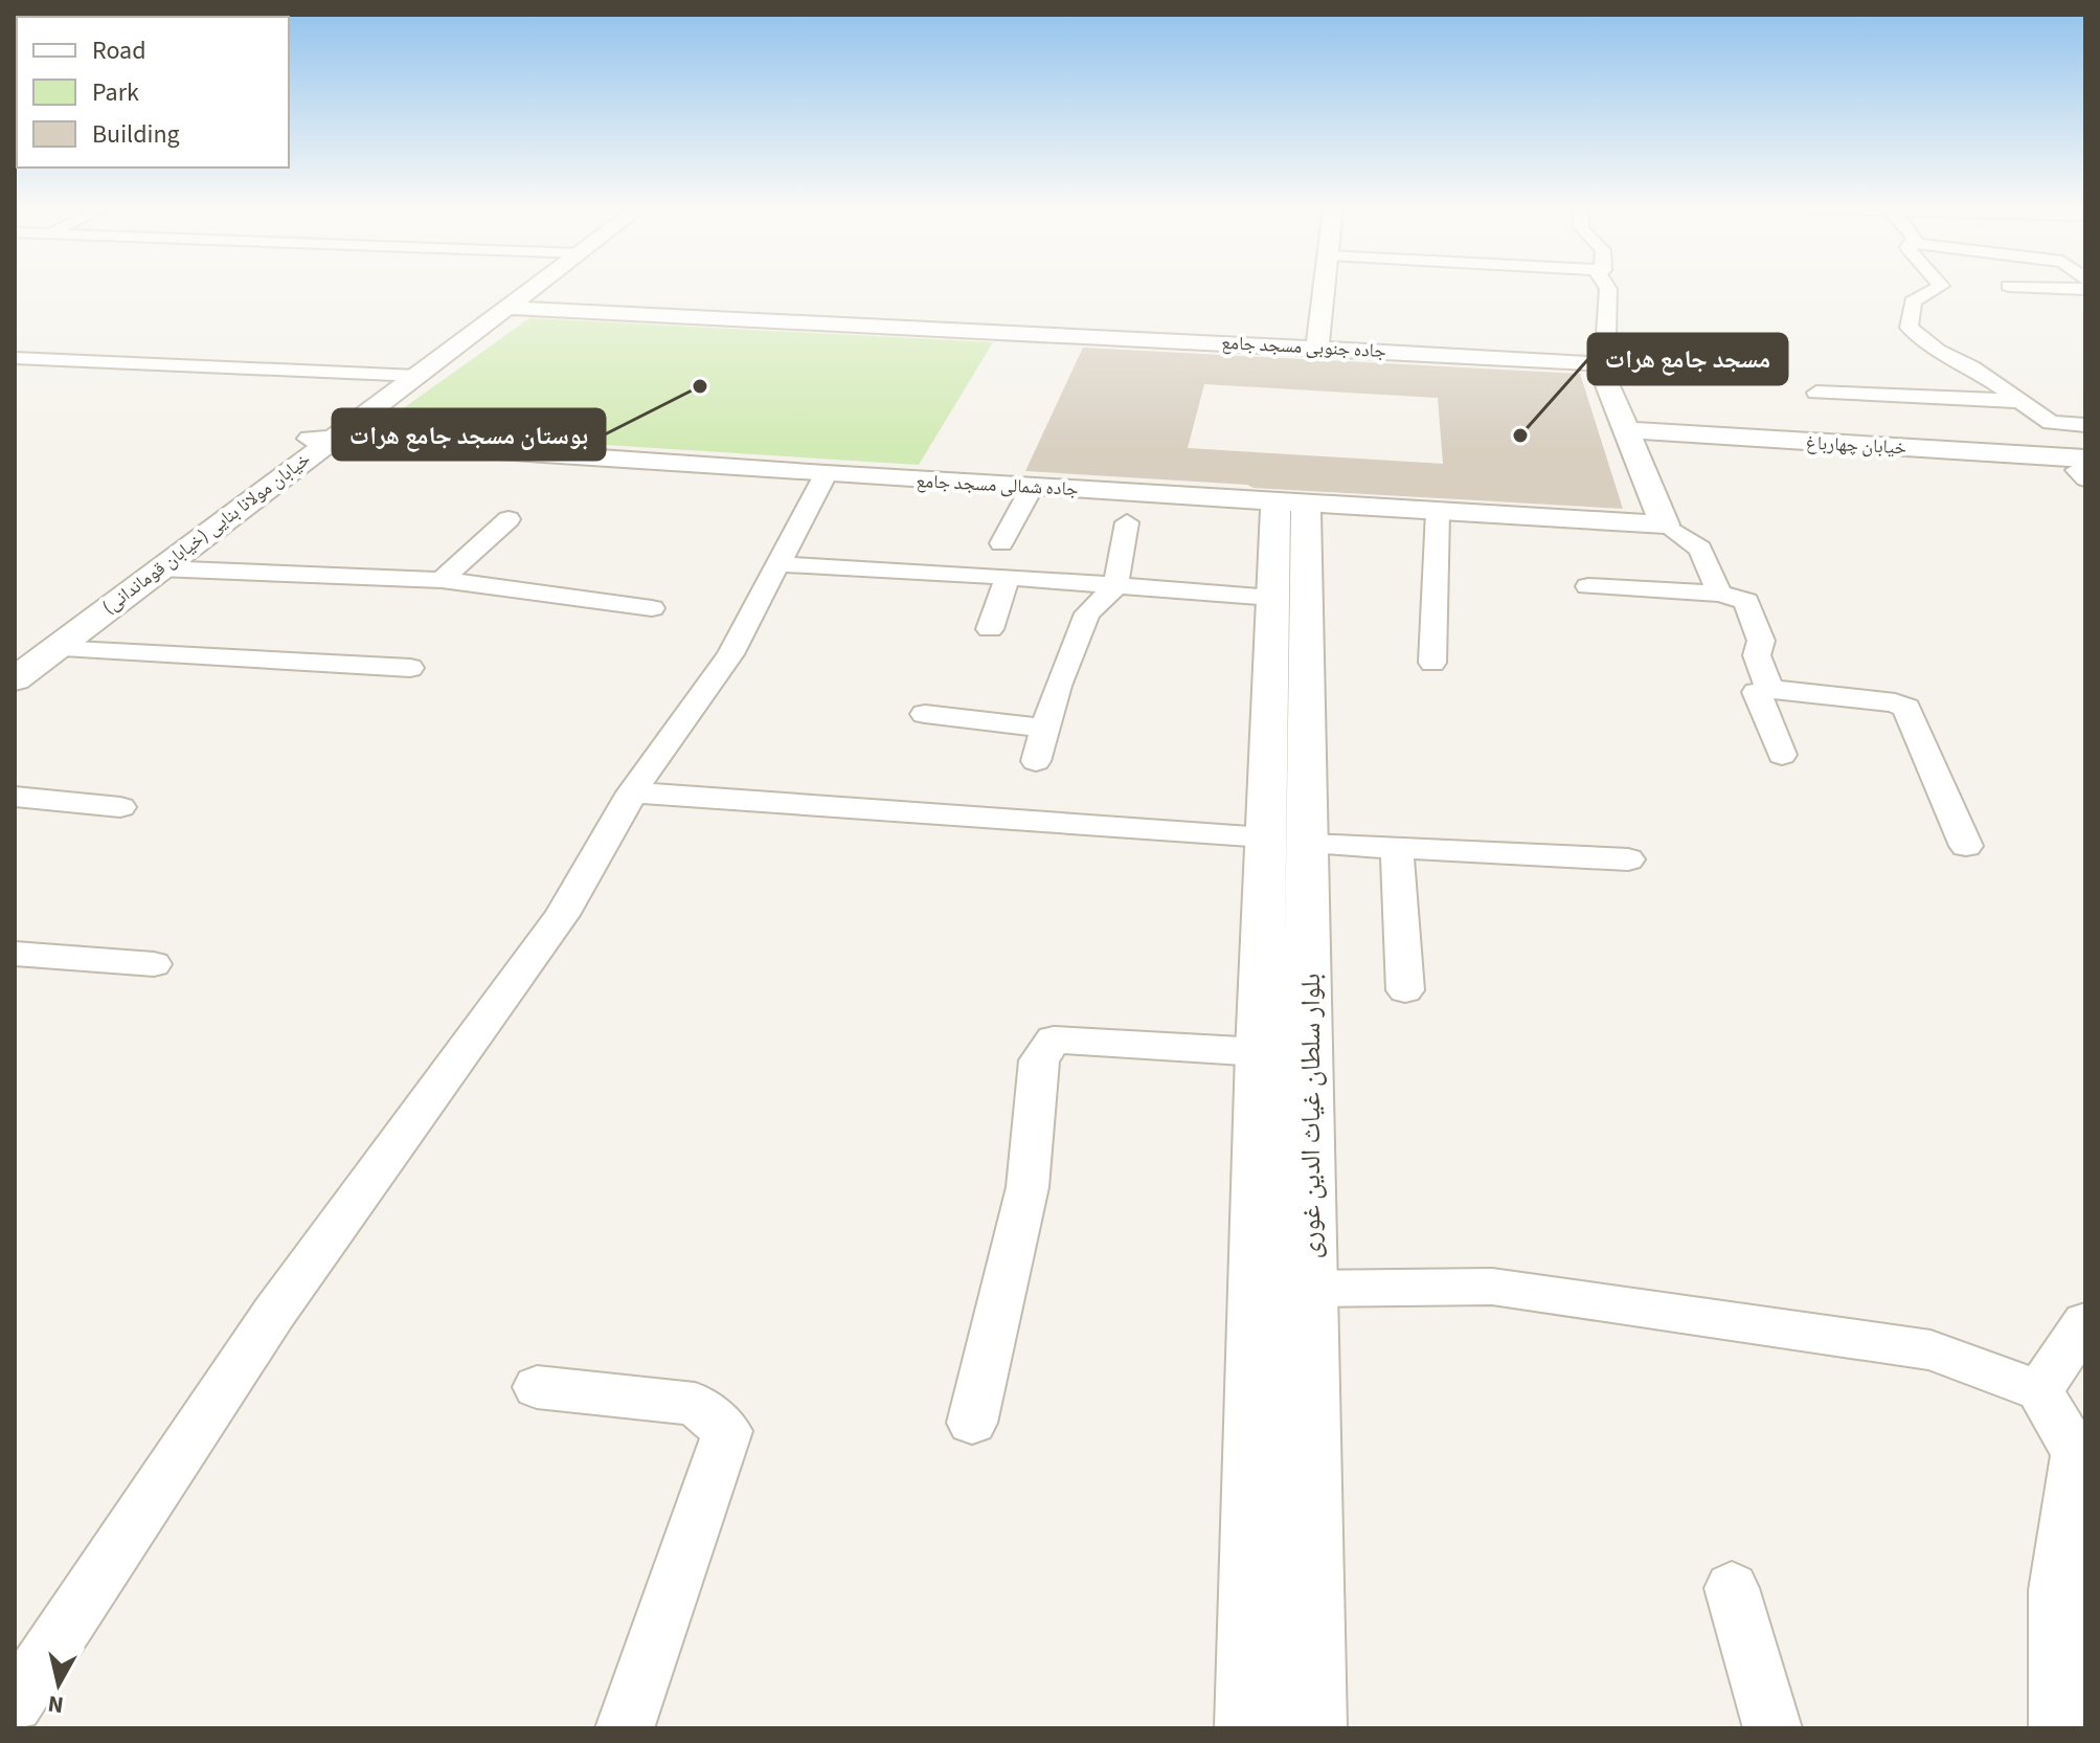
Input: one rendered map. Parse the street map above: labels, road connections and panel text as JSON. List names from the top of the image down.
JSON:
{
  "streets": {
    "street": [
      "جاده جنوبی مسجد جامع",
      "خیابان چهارباغ",
      "جاده شمالی مسجد جامع",
      "خیابان مولانا بنایی (خیابان قوماندانی)",
      "بلوار سلطان غیاث الدین غوری"
    ]
  },
  "crossings": [
    ["جاده جنوبی مسجد جامع", "خیابان مولانا بنایی (خیابان قوماندانی)"],
    ["جاده شمالی مسجد جامع", "خیابان مولانا بنایی (خیابان قوماندانی)"],
    ["جاده شمالی مسجد جامع", "بلوار سلطان غیاث الدین غوری"]
  ],
  "places": ["بوستان مسجد جامع هرات", "مسجد جامع هرات"],
  "legend": ["Road", "Park", "Building"],
  "north": "bottom"
}
